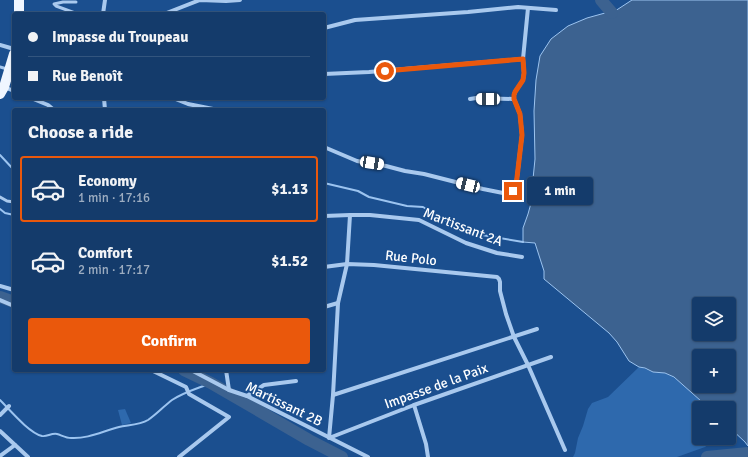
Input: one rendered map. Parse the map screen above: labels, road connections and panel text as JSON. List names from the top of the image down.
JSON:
{
  "streets": {
    "street": [
      "Martissant 2A",
      "Rue Polo",
      "Impasse de la Paix",
      "Martissant 2B"
    ]
  },
  "crossings": [
    ["Impasse de la Paix", "Martissant 2B"]
  ],
  "page": {
    "banner": ["Impasse du Troupeau", "Rue Benoît"],
    "heading": "Choose a ride",
    "list": [
      {
        "name": "Economy",
        "note": "1 min · 17:16",
        "value": "$1.13"
      },
      {
        "name": "Comfort",
        "note": "2 min · 17:17",
        "value": "$1.52"
      }
    ],
    "bubble": "1 min",
    "map_buttons": ["+", "−"],
    "buttons": "Confirm"
  }
}
